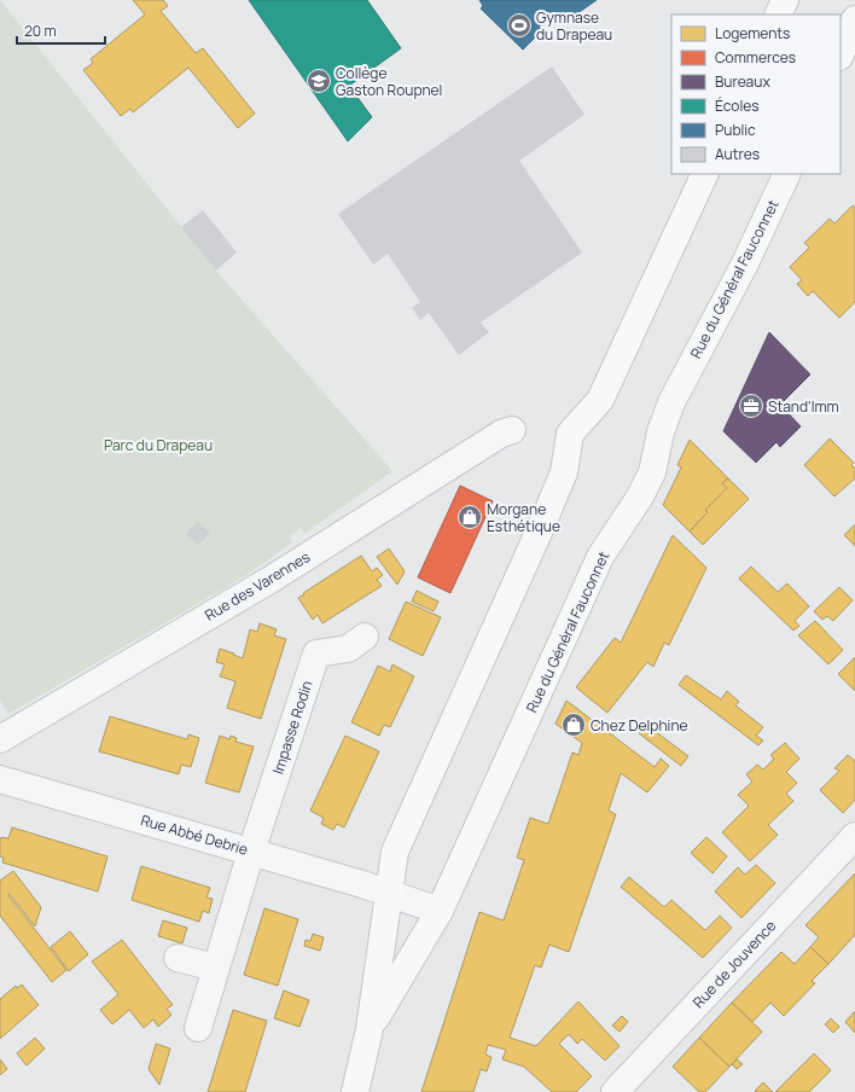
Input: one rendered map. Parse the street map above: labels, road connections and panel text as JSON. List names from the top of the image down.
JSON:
{
  "streets": {
    "main road": ["Rue du Général Fauconnet"],
    "street": [
      "Rue des Varennes",
      "Impasse Rodin",
      "Rue Abbé Debrie",
      "Rue de Jouvence"
    ]
  },
  "crossings": [
    ["Rue du Général Fauconnet", "Rue Abbé Debrie"],
    ["Impasse Rodin", "Rue Abbé Debrie"]
  ],
  "parks": ["Parc du Drapeau"],
  "places": {
    "sports": ["Gymnase du Drapeau"],
    "school or university": ["Collège Gaston Roupnel"],
    "office": ["Stand'Imm"],
    "shop": ["Morgane Esthétique", "Chez Delphine"]
  },
  "legend": [
    "Logements",
    "Commerces",
    "Bureaux",
    "Écoles",
    "Public",
    "Autres"
  ],
  "scale_bar": "20 m"
}
